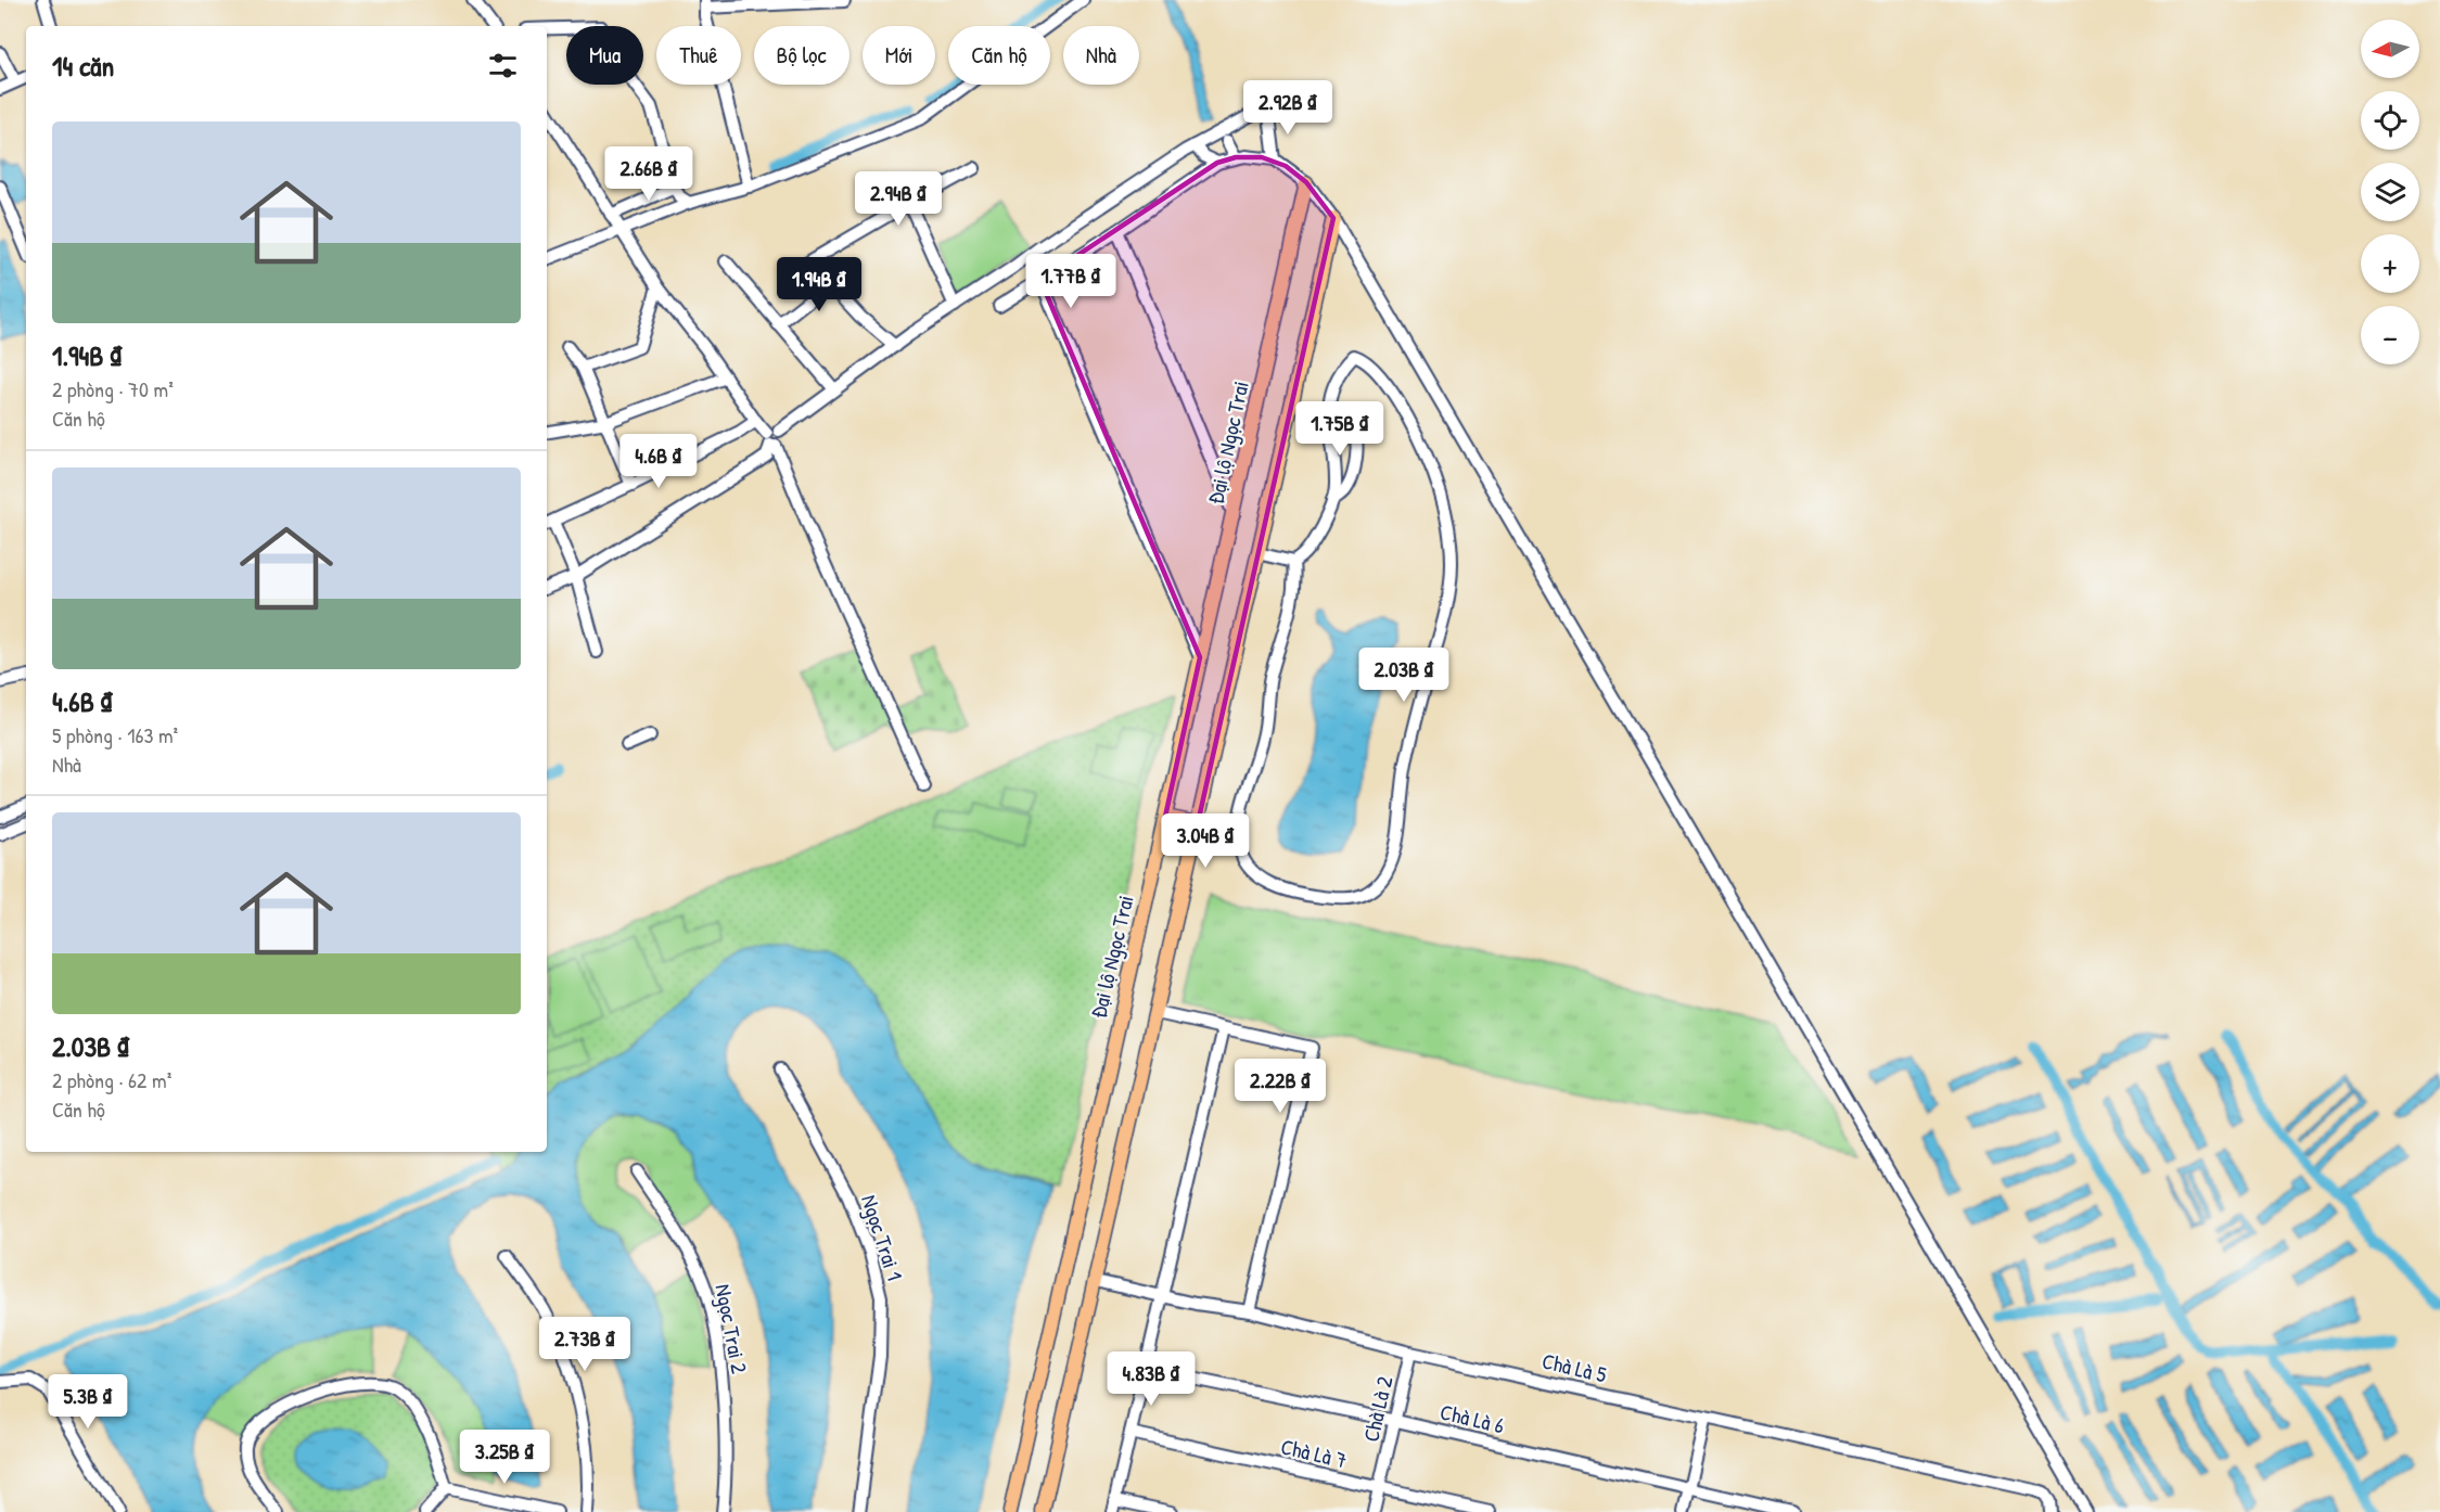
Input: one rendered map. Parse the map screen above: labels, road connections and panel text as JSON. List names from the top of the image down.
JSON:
{
  "streets": {
    "main road": ["Đại lộ Ngọc Trai"],
    "street": [
      "Ngọc Trai 1",
      "Ngọc Trai 2",
      "Chà Là 5",
      "Chà Là 2",
      "Chà Là 6",
      "Chà Là 7"
    ]
  },
  "crossings": [
    ["Chà Là 5", "Chà Là 2"],
    ["Chà Là 2", "Chà Là 6"],
    ["Chà Là 2", "Chà Là 7"]
  ],
  "north": "left",
  "page": {
    "map_buttons": ["+", "−"],
    "chip": [
      "Mua",
      "Thuê",
      "Bộ lọc",
      "Mới",
      "Căn hộ",
      "Nhà"
    ],
    "heading": "14 căn",
    "price": [
      "2.92B ₫",
      "2.66B ₫",
      "2.94B ₫",
      "1.77B ₫",
      "1.94B ₫",
      "1.75B ₫",
      "4.6B ₫",
      "2.03B ₫",
      "3.04B ₫",
      "2.22B ₫",
      "2.73B ₫",
      "4.83B ₫",
      "5.3B ₫",
      "3.25B ₫"
    ],
    "list": [
      {
        "name": "1.94B ₫",
        "note": "2 phòng · 70 m² · Căn hộ"
      },
      {
        "name": "4.6B ₫",
        "note": "5 phòng · 163 m² · Nhà"
      },
      {
        "name": "2.03B ₫",
        "note": "2 phòng · 62 m² · Căn hộ"
      }
    ]
  }
}
